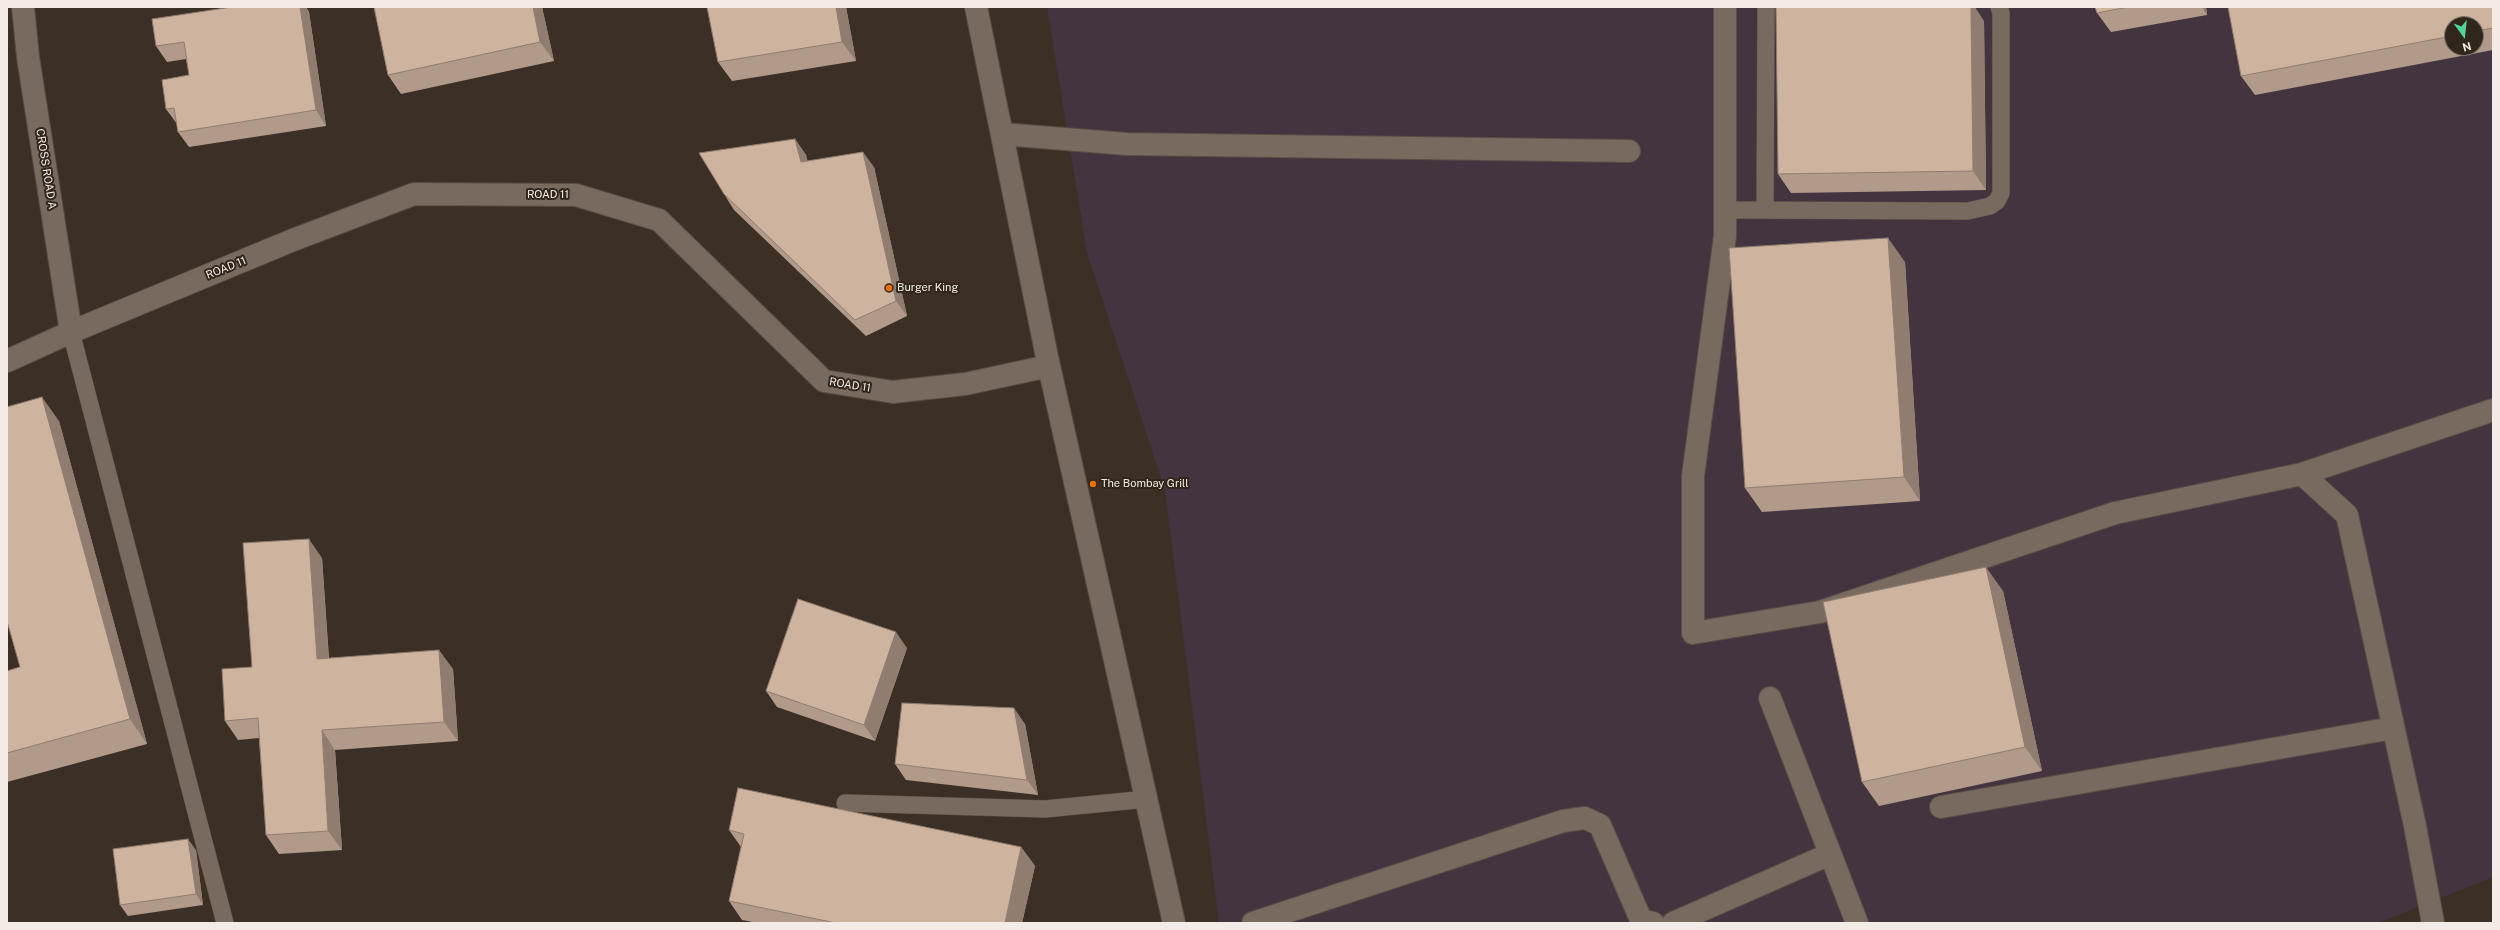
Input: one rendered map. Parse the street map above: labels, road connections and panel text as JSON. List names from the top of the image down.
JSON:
{
  "streets": {
    "street": ["CROSS ROAD A", "ROAD 11"]
  },
  "crossings": [
    ["CROSS ROAD A", "ROAD 11"]
  ],
  "places": ["Burger King", "The Bombay Grill"],
  "north": "bottom"
}
